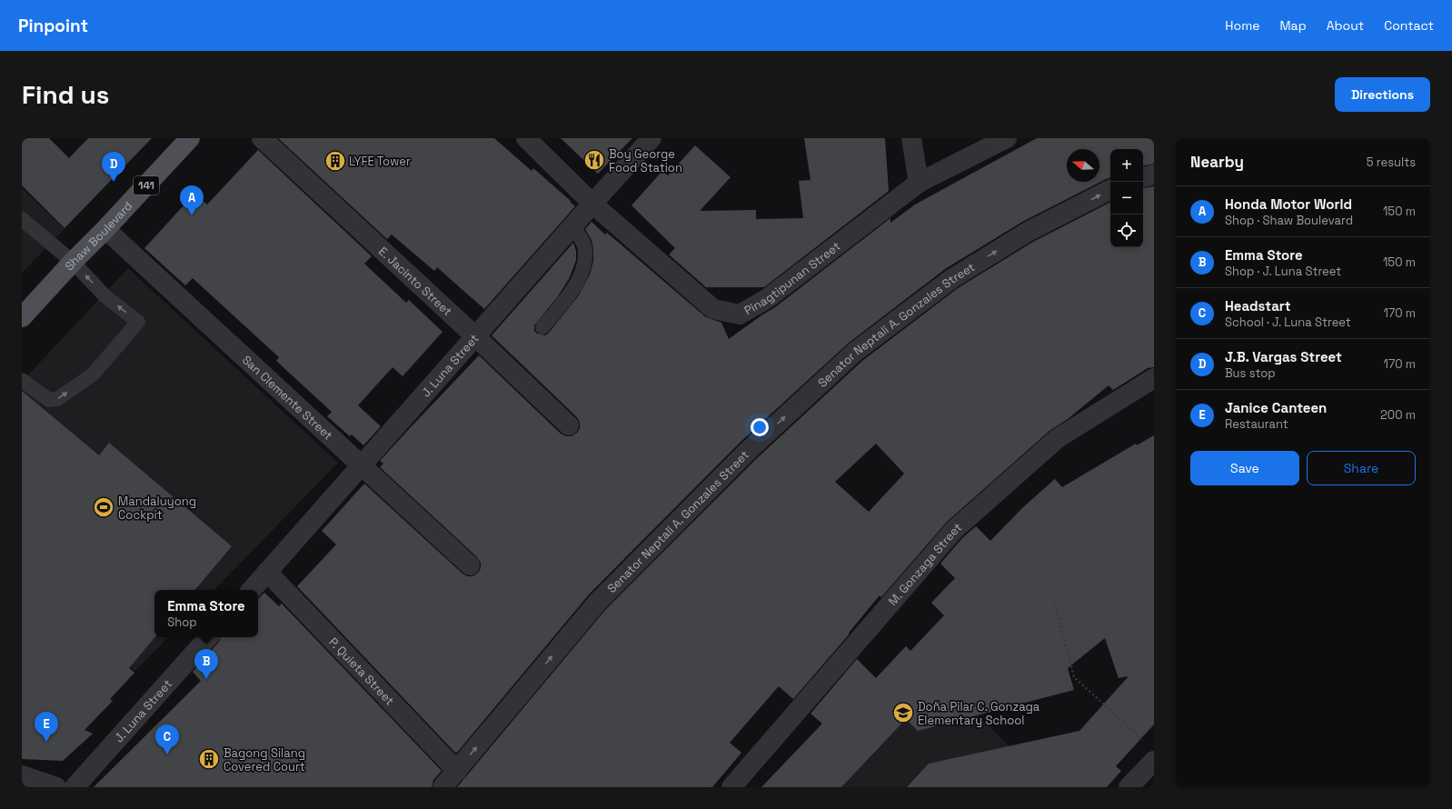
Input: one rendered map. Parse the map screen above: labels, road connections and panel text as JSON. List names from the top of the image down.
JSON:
{
  "streets": {
    "main road": ["141", "Shaw Boulevard"],
    "street": [
      "Pinagtipunan Street",
      "E. Jacinto Street",
      "Senator Neptali A. Gonzales Street",
      "J. Luna Street",
      "San Clemente Street",
      "M. Gonzaga Street",
      "P. Quieta Street"
    ]
  },
  "crossings": [
    ["Shaw Boulevard", "San Clemente Street"],
    ["Pinagtipunan Street", "J. Luna Street"],
    ["E. Jacinto Street", "J. Luna Street"],
    ["Senator Neptali A. Gonzales Street", "P. Quieta Street"],
    ["J. Luna Street", "San Clemente Street"],
    ["J. Luna Street", "P. Quieta Street"]
  ],
  "one_way": ["Senator Neptali A. Gonzales Street"],
  "places": {
    "restaurant": ["Boy George Food Station"],
    "building": ["LYFE Tower", "Bagong Silang Covered Court"],
    "sports": ["Mandaluyong Cockpit"],
    "school or university": ["Doña Pilar C. Gonzaga Elementary School"]
  },
  "north": "left",
  "page": {
    "header": "Pinpoint",
    "nav": [
      "Home",
      "Map",
      "About",
      "Contact"
    ],
    "buttons": [
      "Directions",
      ["Save", "Share"]
    ],
    "title": "Find us",
    "heading": ["Nearby", "5 results"],
    "map_buttons": ["+", "−"],
    "pins": [
      "D",
      "A",
      "B",
      "E",
      "C"
    ],
    "list": [
      {
        "mark": "A",
        "name": "Honda Motor World",
        "note": "Shop · Shaw Boulevard",
        "value": "150 m"
      },
      {
        "mark": "B",
        "name": "Emma Store",
        "note": "Shop · J. Luna Street",
        "value": "150 m"
      },
      {
        "mark": "C",
        "name": "Headstart",
        "note": "School · J. Luna Street",
        "value": "170 m"
      },
      {
        "mark": "D",
        "name": "J.B. Vargas Street",
        "note": "Bus stop",
        "value": "170 m"
      },
      {
        "mark": "E",
        "name": "Janice Canteen",
        "note": "Restaurant",
        "value": "200 m"
      }
    ],
    "popup": ["Emma Store", "Shop"]
  }
}
